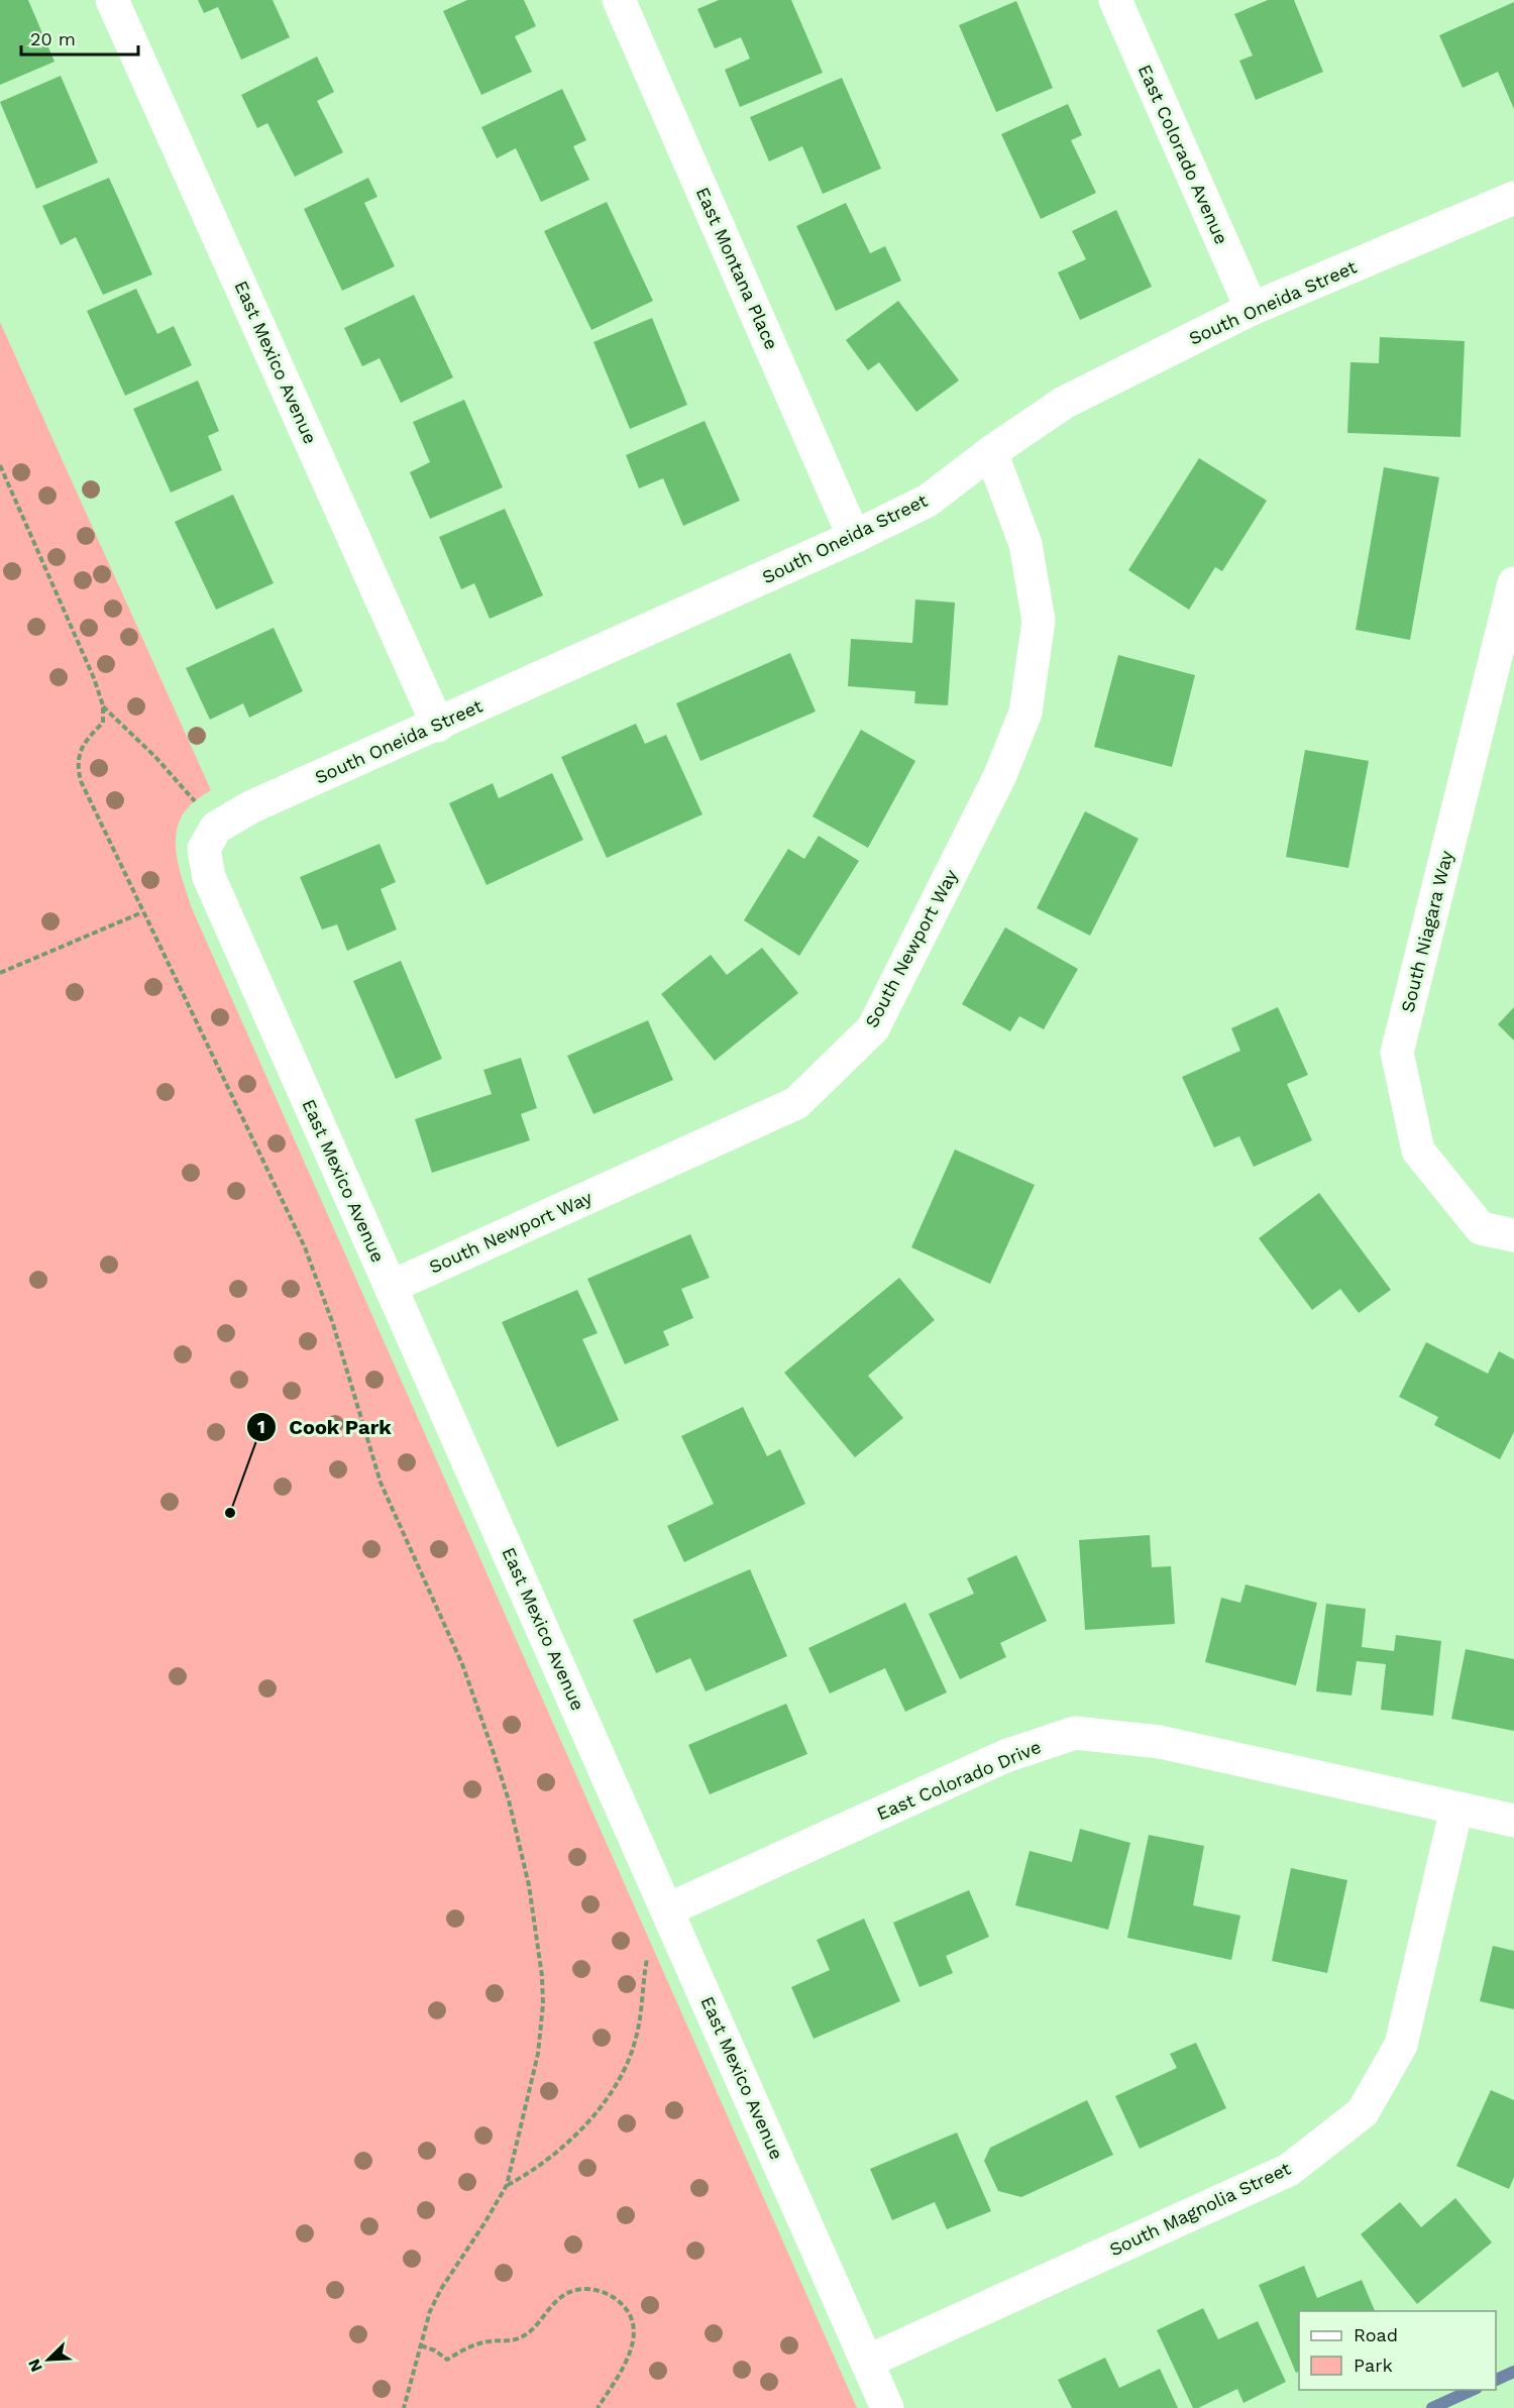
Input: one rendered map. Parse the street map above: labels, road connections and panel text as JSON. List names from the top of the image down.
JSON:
{
  "streets": {
    "street": [
      "East Colorado Avenue",
      "East Montana Place",
      "South Oneida Street",
      "East Mexico Avenue",
      "South Niagara Way",
      "South Newport Way",
      "East Colorado Drive",
      "South Magnolia Street"
    ]
  },
  "crossings": [
    ["East Colorado Avenue", "South Oneida Street"],
    ["East Montana Place", "South Oneida Street"],
    ["South Oneida Street", "East Mexico Avenue"],
    ["South Oneida Street", "South Newport Way"],
    ["East Mexico Avenue", "South Newport Way"],
    ["East Mexico Avenue", "East Colorado Drive"],
    ["East Mexico Avenue", "South Magnolia Street"],
    ["East Colorado Drive", "South Magnolia Street"]
  ],
  "places": ["Cook Park"],
  "legend": ["Road", "Park"],
  "scale_bar": "20 m",
  "north": "bottom left"
}
